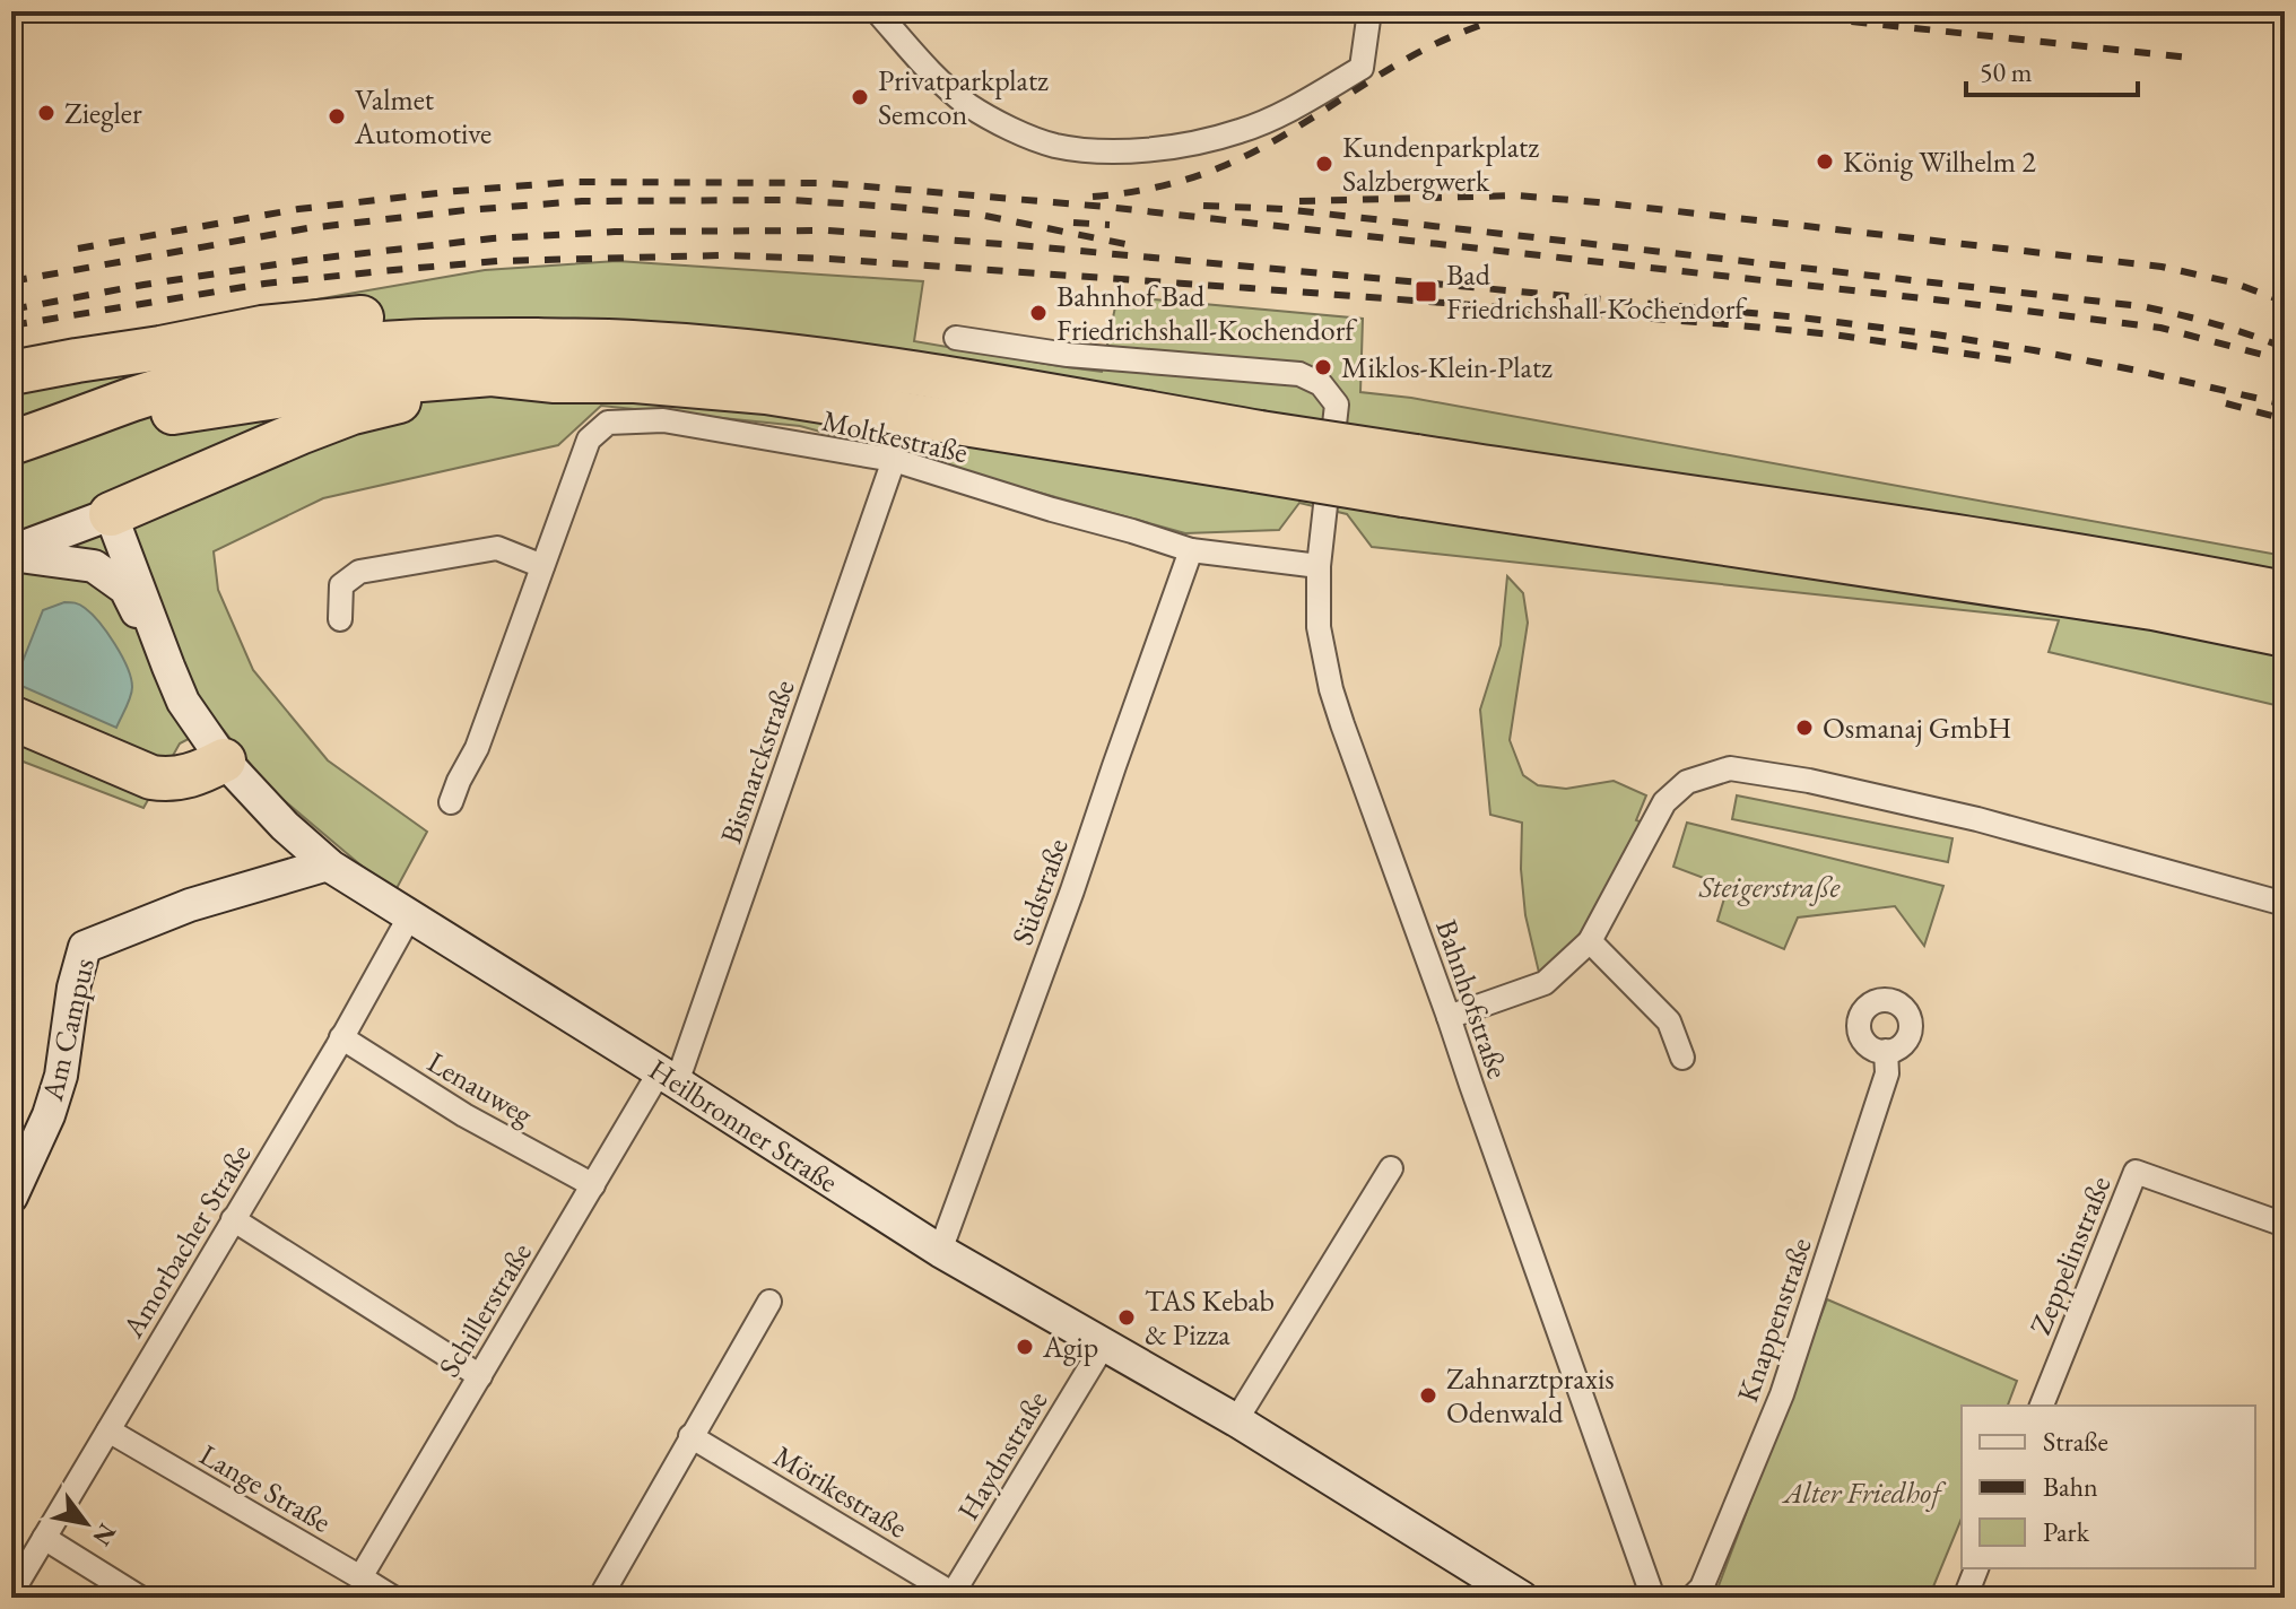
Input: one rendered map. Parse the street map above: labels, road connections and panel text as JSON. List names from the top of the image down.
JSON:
{
  "streets": {
    "main road": ["Am Campus", "Heilbronner Straße"],
    "street": [
      "Moltkestraße",
      "Bismarckstraße",
      "Südstraße",
      "Bahnhofstraße",
      "Lenauweg",
      "Amorbacher Straße",
      "Zeppelinstraße",
      "Schillerstraße",
      "Knappenstraße",
      "Haydnstraße",
      "Lange Straße",
      "Mörikestraße"
    ]
  },
  "crossings": [
    ["Moltkestraße", "Bismarckstraße"],
    ["Moltkestraße", "Südstraße"],
    ["Moltkestraße", "Bahnhofstraße"],
    ["Bismarckstraße", "Heilbronner Straße"],
    ["Bismarckstraße", "Schillerstraße"],
    ["Südstraße", "Heilbronner Straße"],
    ["Am Campus", "Heilbronner Straße"],
    ["Lenauweg", "Amorbacher Straße"],
    ["Lenauweg", "Schillerstraße"],
    ["Heilbronner Straße", "Amorbacher Straße"],
    ["Heilbronner Straße", "Schillerstraße"],
    ["Heilbronner Straße", "Haydnstraße"],
    ["Amorbacher Straße", "Lange Straße"],
    ["Schillerstraße", "Lange Straße"],
    ["Haydnstraße", "Mörikestraße"]
  ],
  "parks": ["Steigerstraße", "Alter Friedhof"],
  "places": {
    "other": [
      "Privatparkplatz Semcon",
      "Ziegler",
      "Valmet Automotive",
      "König Wilhelm 2",
      "Kundenparkplatz Salzbergwerk",
      "Bahnhof Bad Friedrichshall-Kochendorf",
      "Miklos-Klein-Platz",
      "Osmanaj GmbH",
      "TAS Kebab & Pizza",
      "Agip",
      "Zahnarztpraxis Odenwald"
    ],
    "transit": ["Bad Friedrichshall-Kochendorf"]
  },
  "legend": ["Straße", "Bahn", "Park"],
  "scale_bar": "50 m",
  "north": "bottom right"
}
